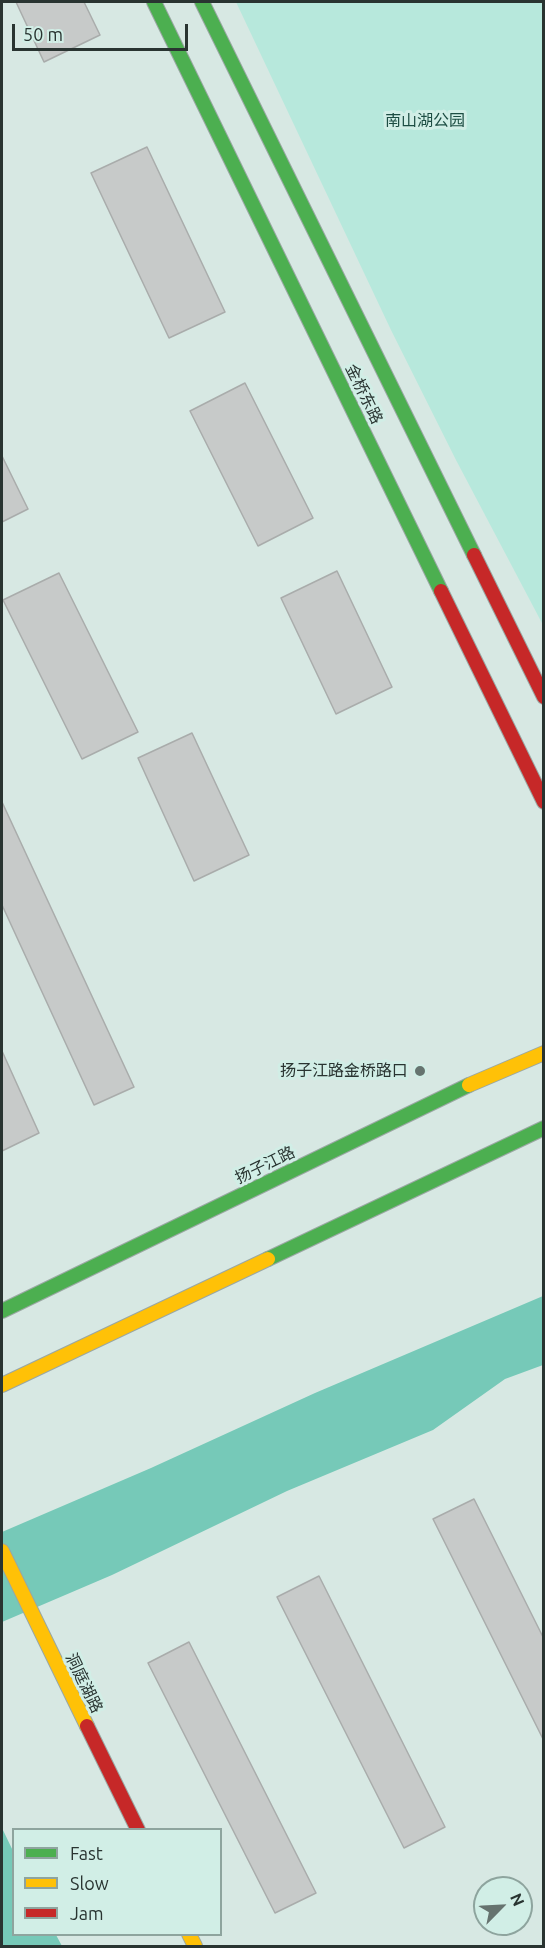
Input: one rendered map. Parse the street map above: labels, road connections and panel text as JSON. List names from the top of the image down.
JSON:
{
  "streets": {
    "street": ["金桥东路", "扬子江路", "洞庭湖路"]
  },
  "parks": ["南山湖公园"],
  "places": ["扬子江路金桥路口"],
  "legend": ["Fast", "Slow", "Jam"],
  "scale_bar": "50 m",
  "north": "top right"
}
